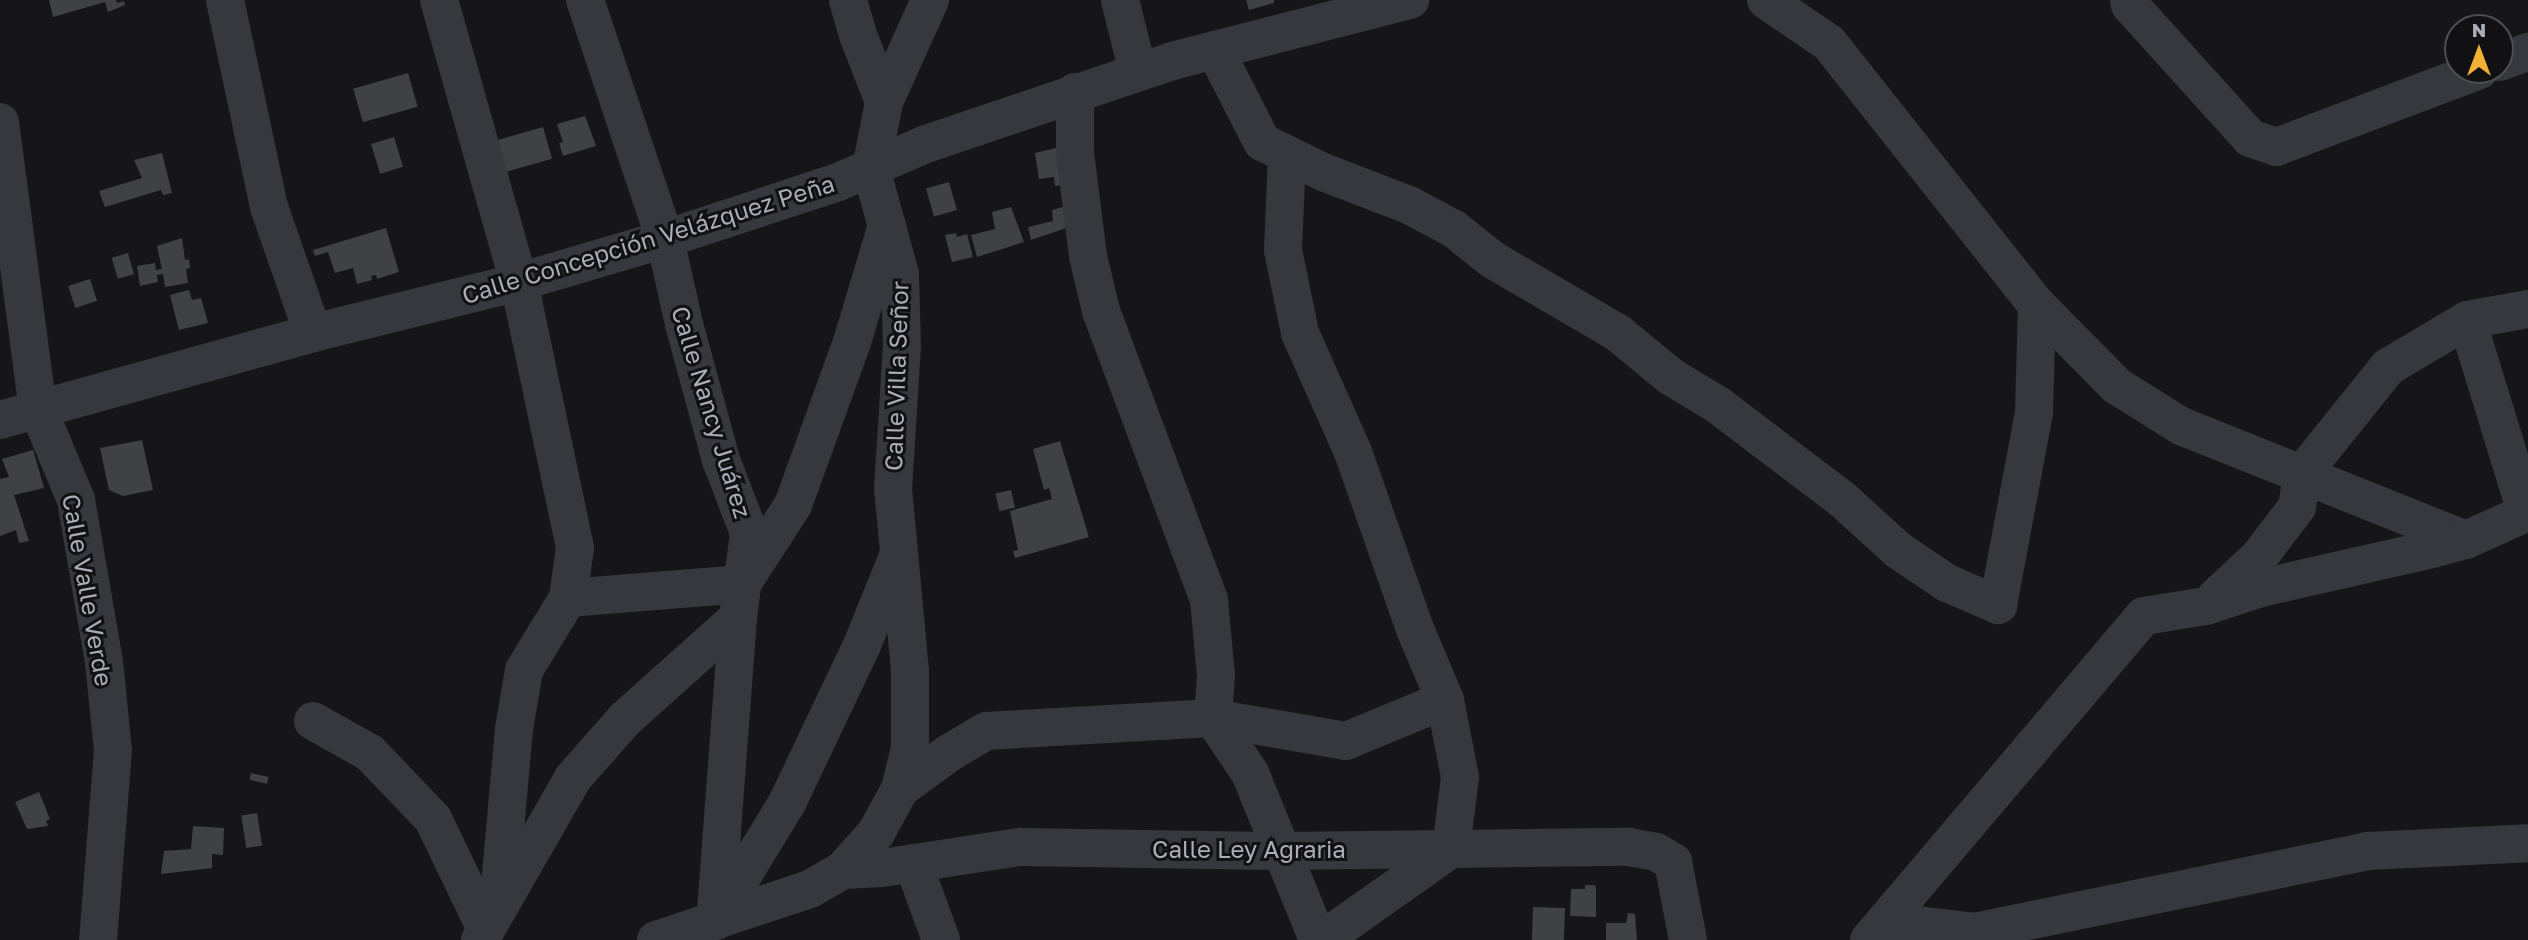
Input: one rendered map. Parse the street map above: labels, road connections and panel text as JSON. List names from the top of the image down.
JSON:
{
  "streets": {
    "street": [
      "Calle Concepción Velázquez Peña",
      "Calle Villa Señor",
      "Calle Nancy Juárez",
      "Calle Valle Verde",
      "Calle Ley Agraria"
    ]
  },
  "crossings": [
    ["Calle Concepción Velázquez Peña", "Calle Villa Señor"],
    ["Calle Concepción Velázquez Peña", "Calle Nancy Juárez"],
    ["Calle Concepción Velázquez Peña", "Calle Valle Verde"],
    ["Calle Villa Señor", "Calle Nancy Juárez"],
    ["Calle Villa Señor", "Calle Ley Agraria"]
  ],
  "north": "top"
}
